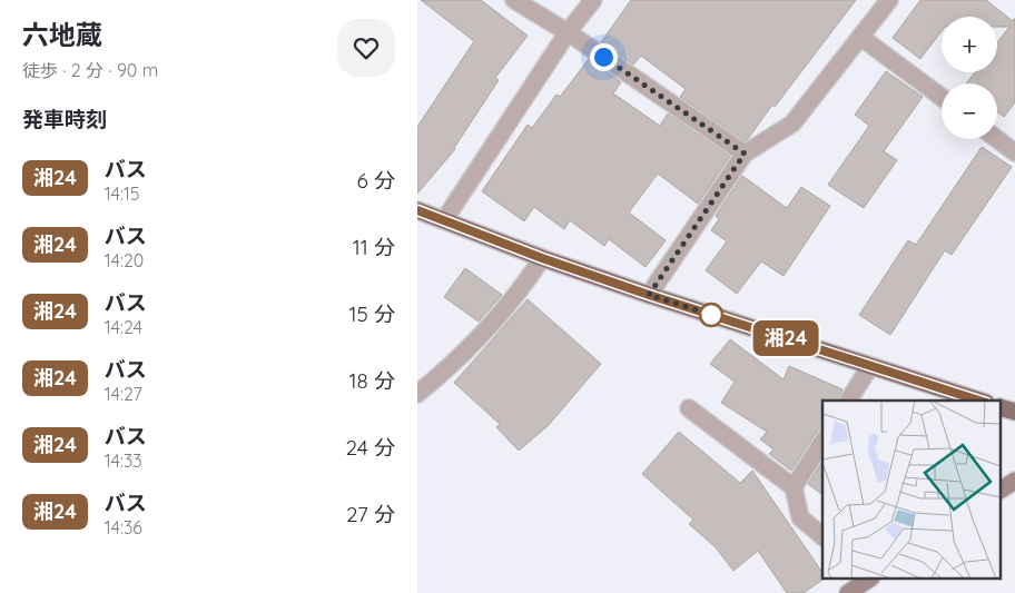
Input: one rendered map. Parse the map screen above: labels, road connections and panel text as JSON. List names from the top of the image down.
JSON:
{
  "lines": ["bus line 湘24"],
  "page": {
    "heading": [
      ["六地蔵", "徒歩 · 2 分 · 90 m"],
      "発車時刻"
    ],
    "on_map": "湘24",
    "map_buttons": ["+", "−"],
    "list": [
      {
        "mark": "湘24",
        "name": "バス",
        "note": "14:15",
        "value": "6 分"
      },
      {
        "mark": "湘24",
        "name": "バス",
        "note": "14:20",
        "value": "11 分"
      },
      {
        "mark": "湘24",
        "name": "バス",
        "note": "14:24",
        "value": "15 分"
      },
      {
        "mark": "湘24",
        "name": "バス",
        "note": "14:27",
        "value": "18 分"
      },
      {
        "mark": "湘24",
        "name": "バス",
        "note": "14:33",
        "value": "24 分"
      },
      {
        "mark": "湘24",
        "name": "バス",
        "note": "14:36",
        "value": "27 分"
      }
    ]
  }
}
